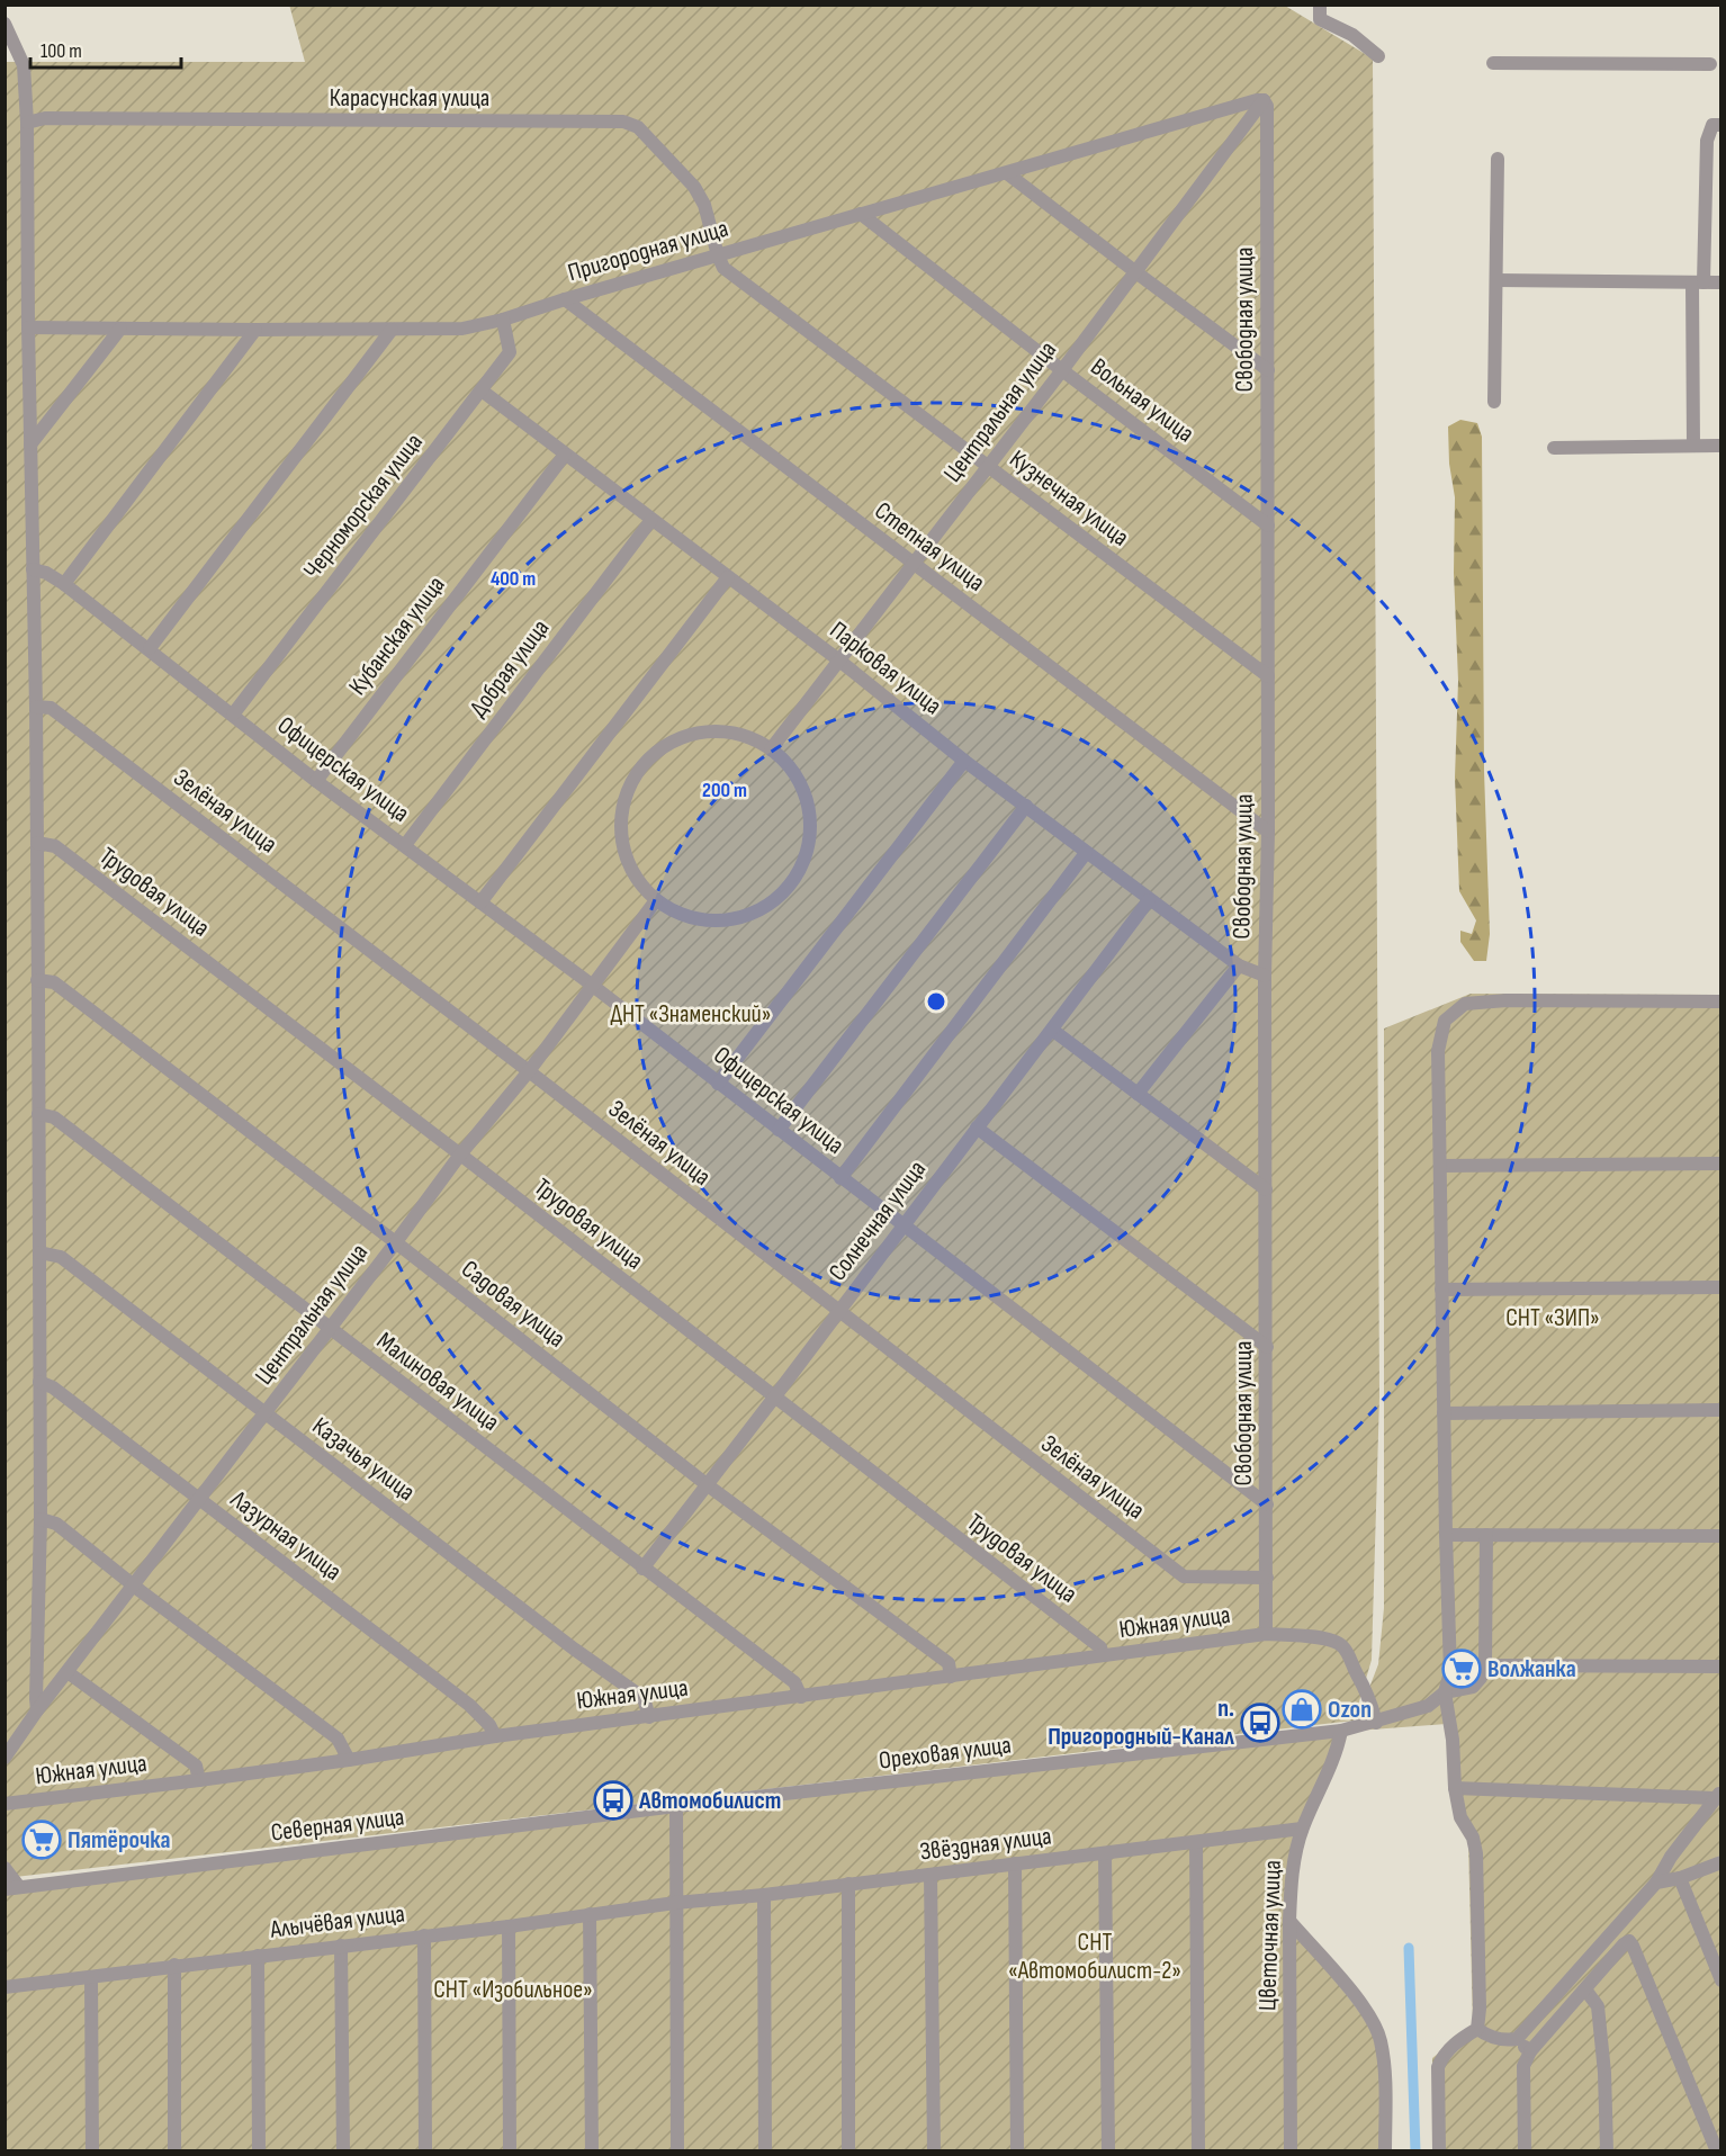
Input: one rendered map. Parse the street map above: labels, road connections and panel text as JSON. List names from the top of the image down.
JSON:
{
  "streets": {
    "street": [
      "Карасунская улица",
      "Пригородная улица",
      "Свободная улица",
      "Вольная улица",
      "Центральная улица",
      "Кузнечная улица",
      "Черноморская улица",
      "Степная улица",
      "Кубанская улица",
      "Добрая улица",
      "Парковая улица",
      "Офицерская улица",
      "Зелёная улица",
      "Трудовая улица",
      "Солнечная улица",
      "Садовая улица",
      "Малиновая улица",
      "Казачья улица",
      "Лазурная улица",
      "Южная улица",
      "Ореховая улица",
      "Северная улица",
      "Звёздная улица",
      "Алычёвая улица",
      "Цветочная улица"
    ]
  },
  "crossings": [
    ["Карасунская улица", "Пригородная улица"],
    ["Карасунская улица", "Кузнечная улица"],
    ["Пригородная улица", "Свободная улица"],
    ["Пригородная улица", "Вольная улица"],
    ["Пригородная улица", "Центральная улица"],
    ["Пригородная улица", "Кузнечная улица"],
    ["Пригородная улица", "Черноморская улица"],
    ["Пригородная улица", "Степная улица"],
    ["Свободная улица", "Вольная улица"],
    ["Свободная улица", "Центральная улица"],
    ["Свободная улица", "Кузнечная улица"],
    ["Свободная улица", "Степная улица"],
    ["Свободная улица", "Парковая улица"],
    ["Свободная улица", "Офицерская улица"],
    ["Свободная улица", "Зелёная улица"],
    ["Свободная улица", "Южная улица"],
    ["Вольная улица", "Центральная улица"],
    ["Центральная улица", "Кузнечная улица"],
    ["Центральная улица", "Степная улица"],
    ["Центральная улица", "Парковая улица"],
    ["Центральная улица", "Офицерская улица"],
    ["Центральная улица", "Зелёная улица"],
    ["Центральная улица", "Трудовая улица"],
    ["Центральная улица", "Садовая улица"],
    ["Центральная улица", "Малиновая улица"],
    ["Центральная улица", "Казачья улица"],
    ["Центральная улица", "Лазурная улица"],
    ["Черноморская улица", "Парковая улица"],
    ["Черноморская улица", "Офицерская улица"],
    ["Кубанская улица", "Парковая улица"],
    ["Кубанская улица", "Офицерская улица"],
    ["Добрая улица", "Парковая улица"],
    ["Добрая улица", "Офицерская улица"],
    ["Парковая улица", "Солнечная улица"],
    ["Офицерская улица", "Солнечная улица"],
    ["Зелёная улица", "Солнечная улица"],
    ["Трудовая улица", "Солнечная улица"],
    ["Трудовая улица", "Южная улица"],
    ["Солнечная улица", "Садовая улица"],
    ["Солнечная улица", "Малиновая улица"],
    ["Садовая улица", "Южная улица"],
    ["Малиновая улица", "Южная улица"],
    ["Казачья улица", "Южная улица"],
    ["Лазурная улица", "Южная улица"],
    ["Южная улица", "Ореховая улица"],
    ["Ореховая улица", "Северная улица"],
    ["Ореховая улица", "Цветочная улица"],
    ["Звёздная улица", "Алычёвая улица"],
    ["Звёздная улица", "Цветочная улица"]
  ],
  "parks": [
    "ДНТ «Знаменский»",
    "СНТ «ЗИП»",
    "СНТ «Автомобилист-2»",
    "СНТ «Изобильное»"
  ],
  "places": {
    "supermarket": ["Волжанка", "Пятёрочка"],
    "shop": ["Ozon"],
    "bus stop": ["п. Пригородный-Канал", "Автомобилист"]
  },
  "scale_bar": "100 m",
  "rings": ["400 m", "200 m"]
}
